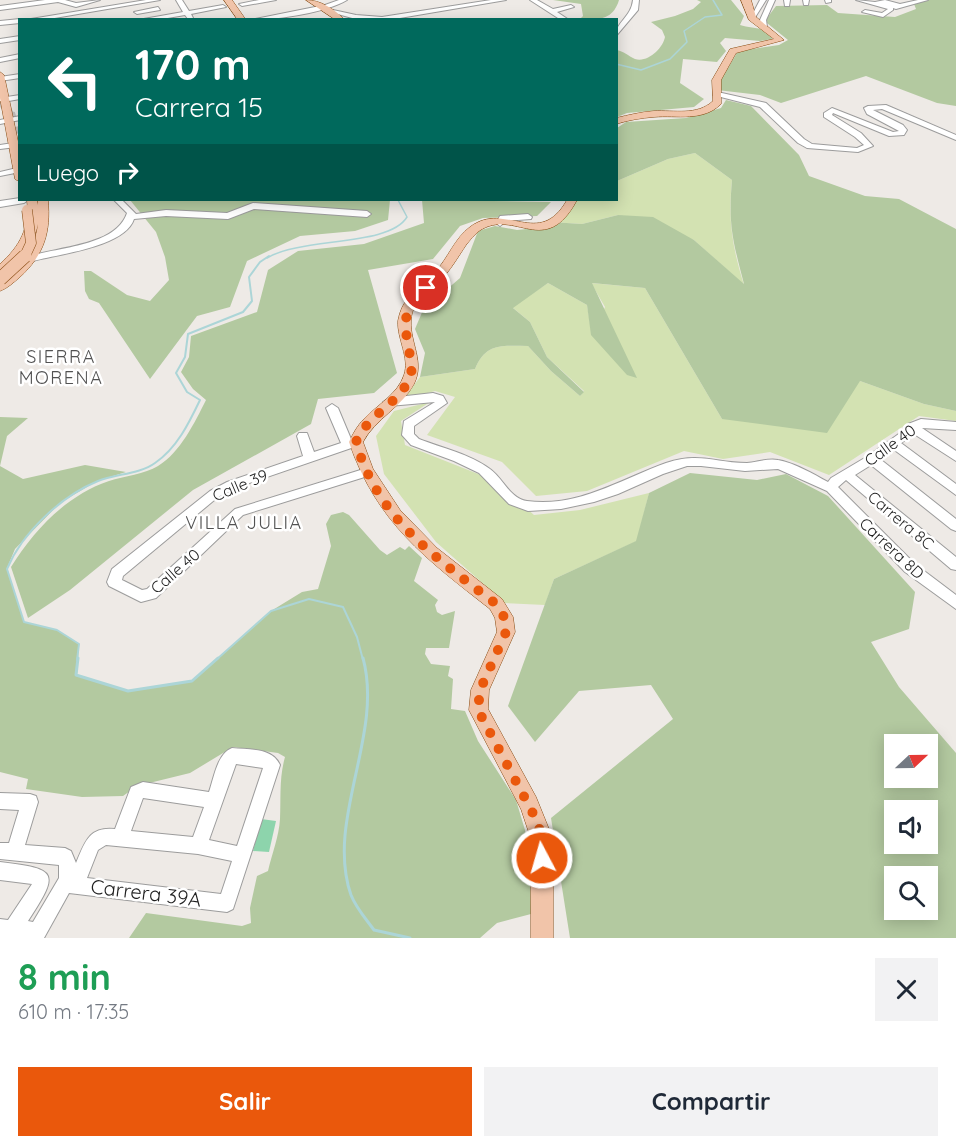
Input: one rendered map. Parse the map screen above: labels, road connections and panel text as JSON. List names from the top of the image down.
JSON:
{
  "streets": {
    "street": [
      "Calle 40",
      "Calle 39",
      "Carrera 8C",
      "Carrera 8D",
      "Carrera 39A"
    ]
  },
  "crossings": [
    ["Calle 40", "Calle 39"],
    ["Calle 40", "Carrera 8C"],
    ["Calle 40", "Carrera 8D"]
  ],
  "districts": ["SIERRA MORENA", "VILLA JULIA"],
  "north": "right",
  "page": {
    "turn": ["170 m", "Carrera 15"],
    "then": "Luego",
    "heading": ["8 min", "610 m · 17:35"],
    "buttons": ["Salir", "Compartir"]
  }
}
